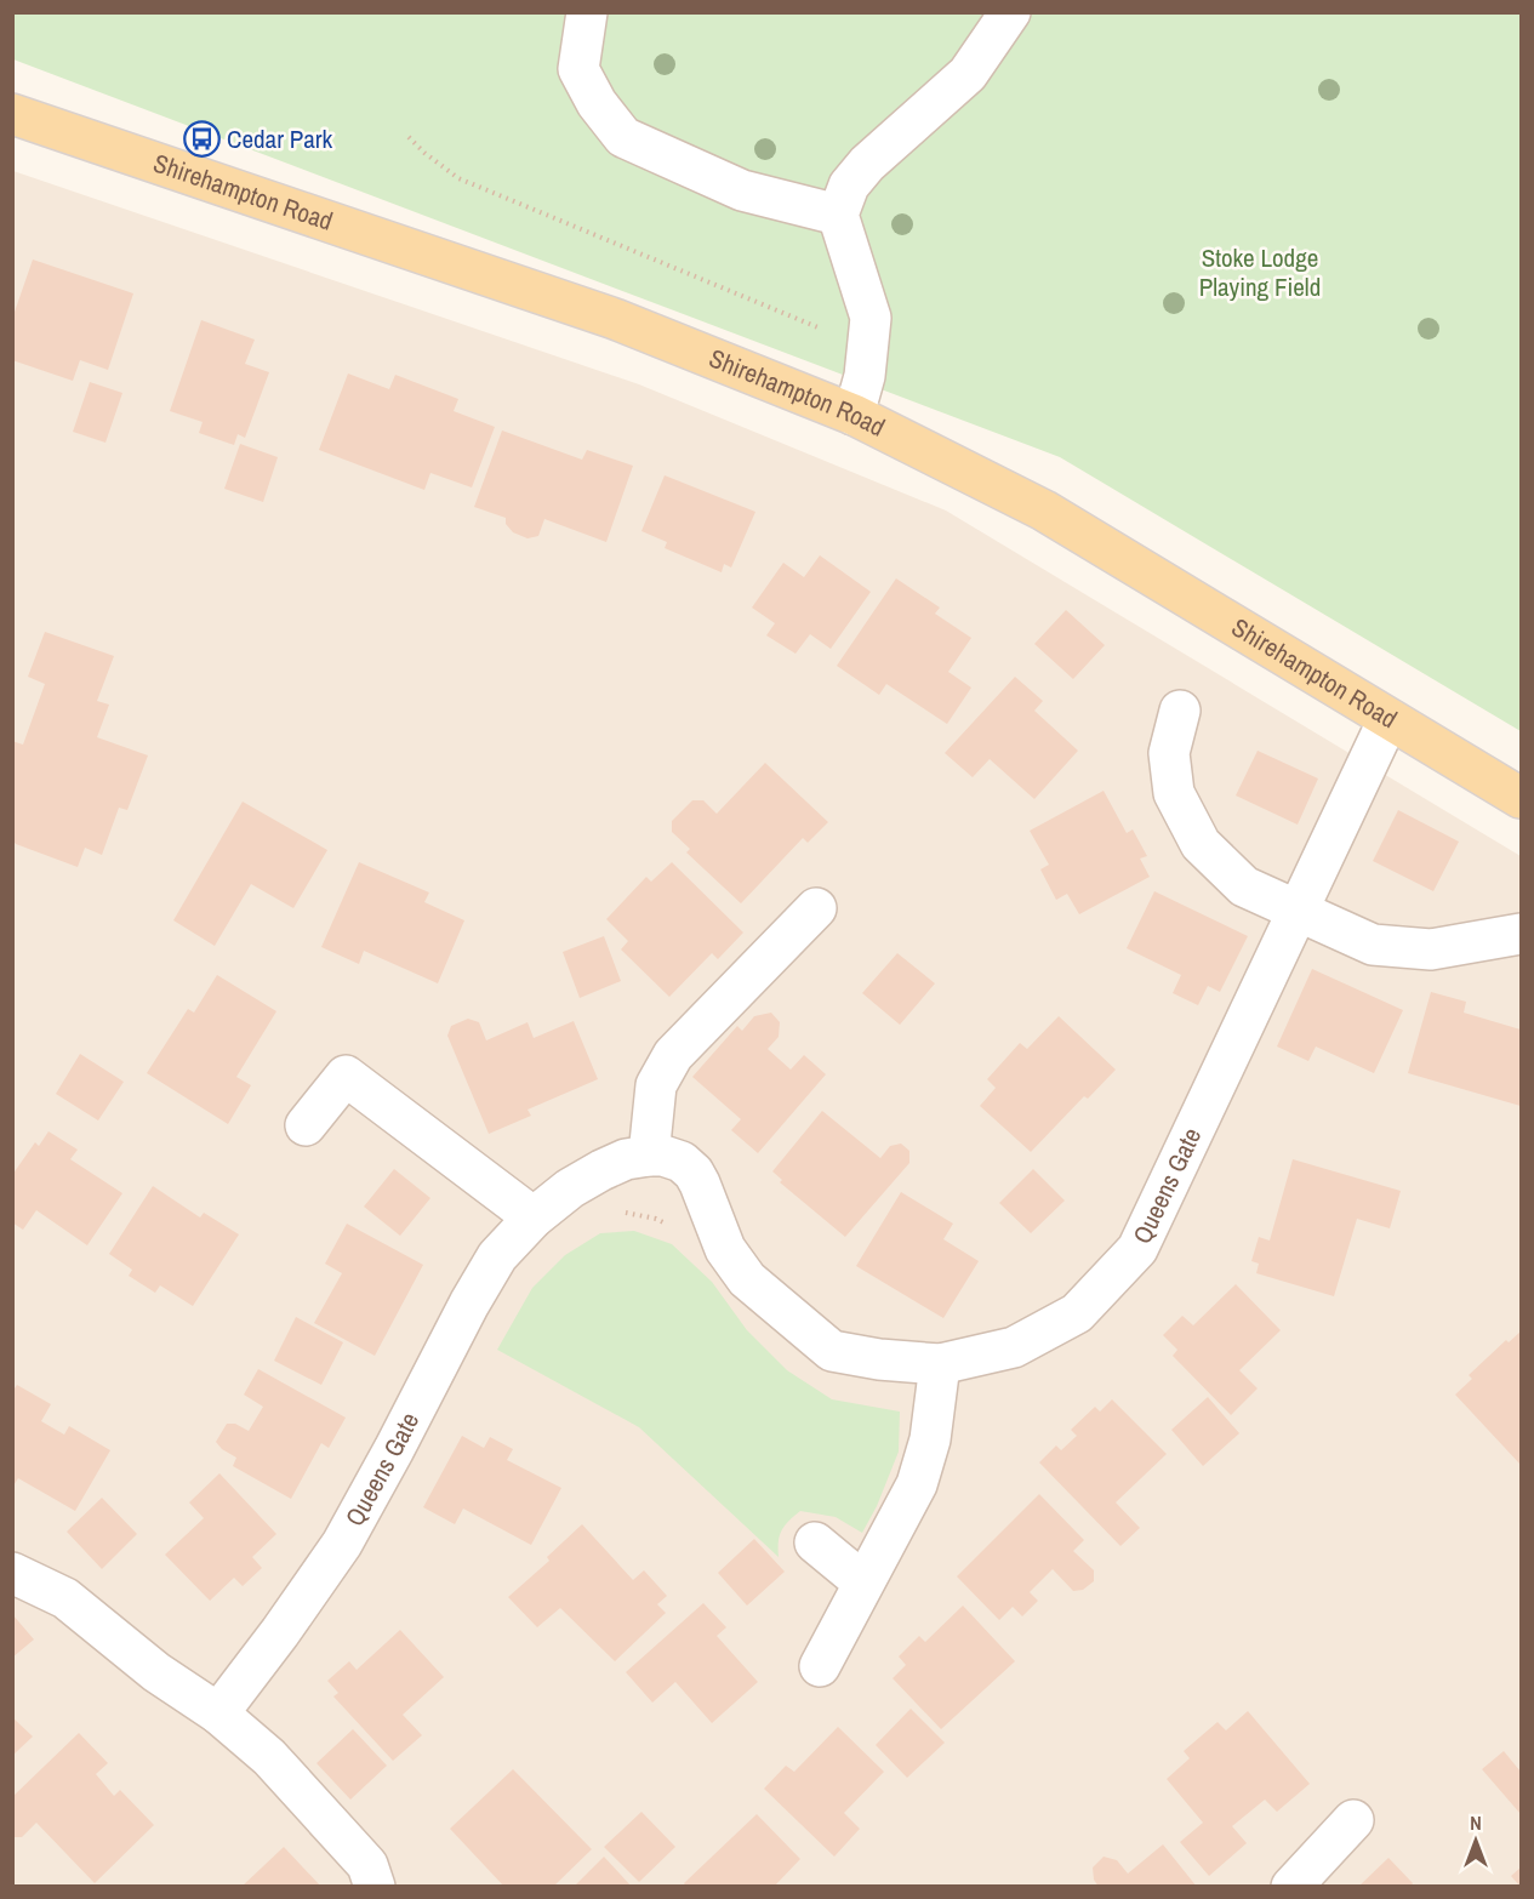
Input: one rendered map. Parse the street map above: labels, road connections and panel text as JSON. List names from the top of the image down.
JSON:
{
  "streets": {
    "main road": ["Shirehampton Road"],
    "street": ["Queens Gate"]
  },
  "crossings": [
    ["Shirehampton Road", "Queens Gate"]
  ],
  "parks": ["Stoke Lodge Playing Field"],
  "places": {
    "bus stop": ["Cedar Park"]
  },
  "north": "top"
}
